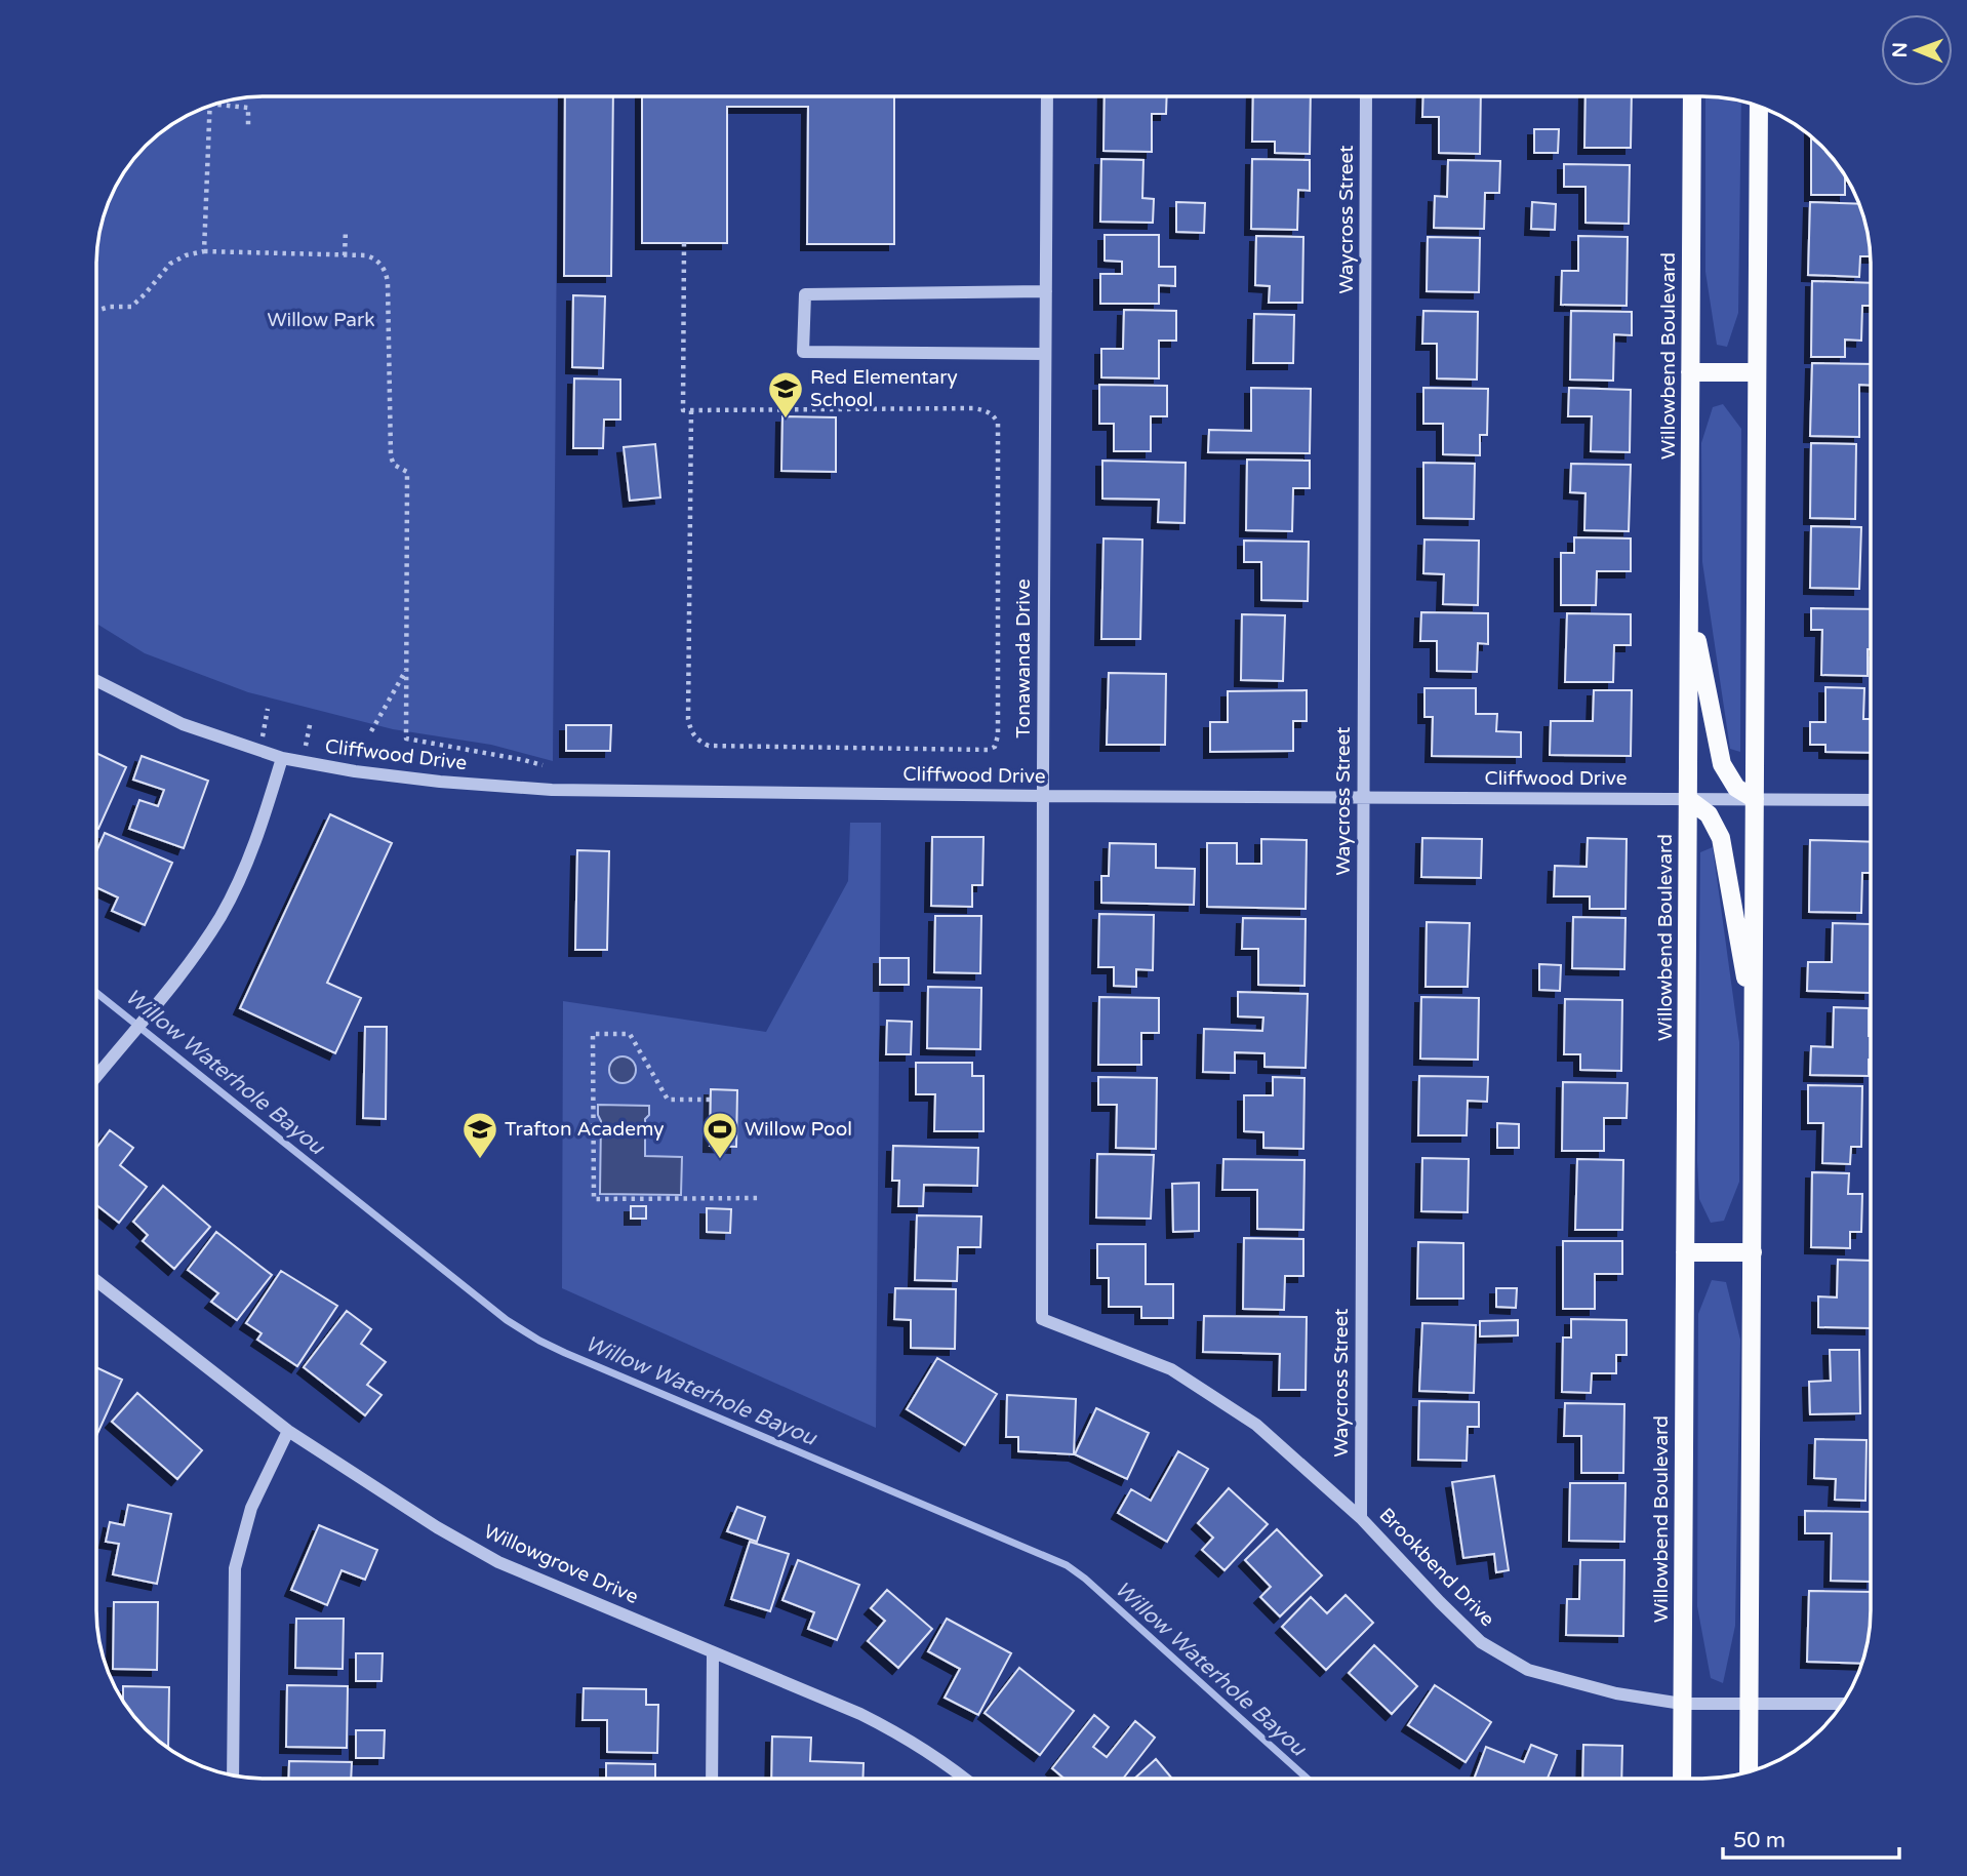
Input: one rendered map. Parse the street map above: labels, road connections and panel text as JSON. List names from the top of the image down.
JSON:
{
  "streets": {
    "main road": ["Willowbend Boulevard"],
    "street": [
      "Waycross Street",
      "Tonawanda Drive",
      "Cliffwood Drive",
      "Willowgrove Drive",
      "Brookbend Drive"
    ]
  },
  "crossings": [
    ["Waycross Street", "Cliffwood Drive"],
    ["Waycross Street", "Brookbend Drive"],
    ["Willowbend Boulevard", "Cliffwood Drive"],
    ["Willowbend Boulevard", "Brookbend Drive"],
    ["Tonawanda Drive", "Cliffwood Drive"],
    ["Tonawanda Drive", "Brookbend Drive"]
  ],
  "water": ["Willow Waterhole Bayou"],
  "parks": ["Willow Park"],
  "places": {
    "school or university": ["Red Elementary School", "Trafton Academy"],
    "sports": ["Willow Pool"]
  },
  "scale_bar": "50 m",
  "north": "left"
}
